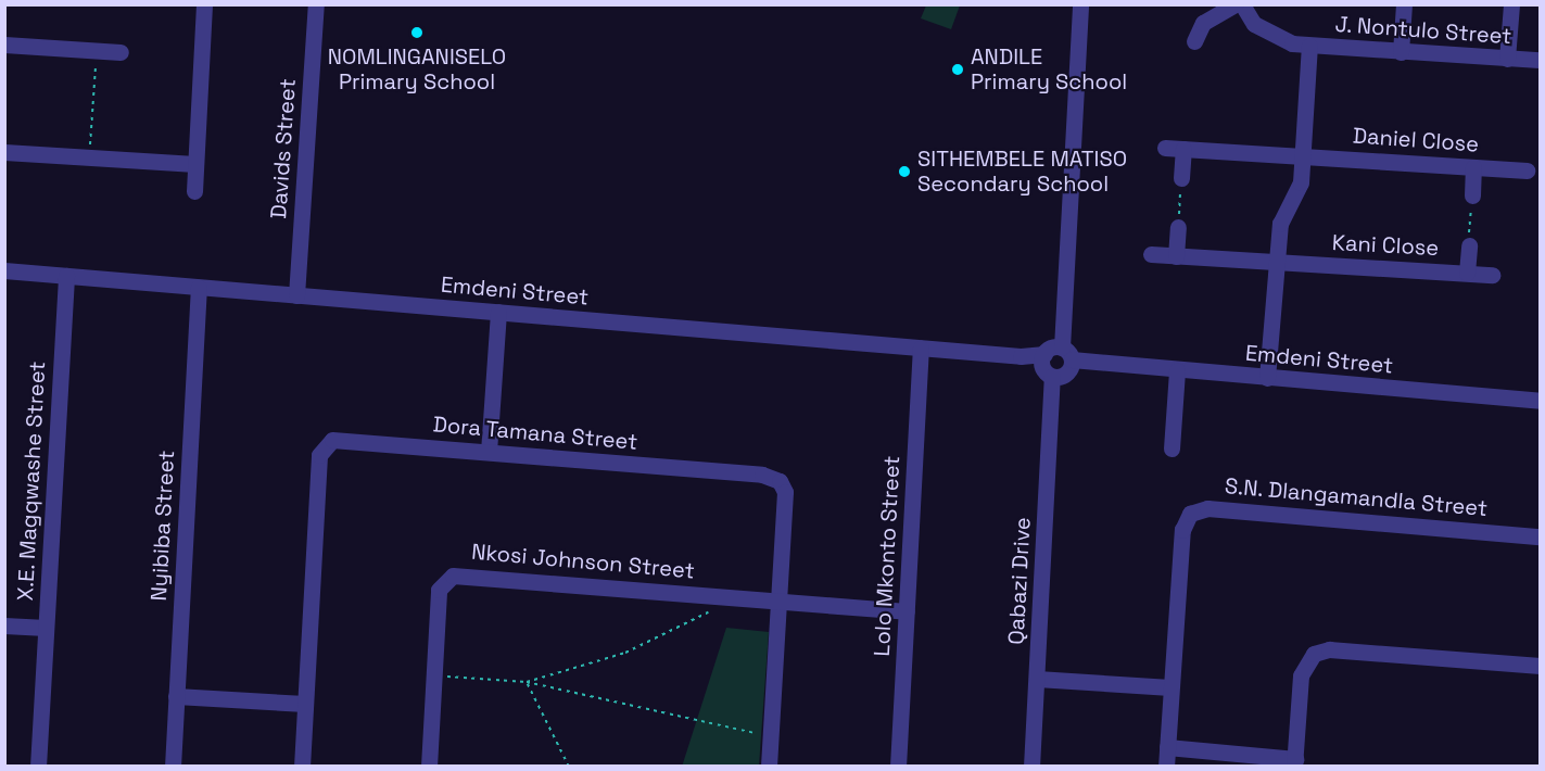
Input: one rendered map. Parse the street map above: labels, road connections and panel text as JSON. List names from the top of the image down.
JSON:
{
  "streets": {
    "street": [
      "J. Nontulo Street",
      "Daniel Close",
      "Davids Street",
      "Kani Close",
      "Emdeni Street",
      "Dora Tamana Street",
      "X.E. Magqwashe Street",
      "S.N. Dlangamandla Street",
      "Nyibiba Street",
      "Lolo Mkonto Street",
      "Nkosi Johnson Street",
      "Qabazi Drive"
    ]
  },
  "crossings": [
    ["Davids Street", "Emdeni Street"],
    ["Emdeni Street", "X.E. Magqwashe Street"],
    ["Emdeni Street", "Nyibiba Street"],
    ["Emdeni Street", "Lolo Mkonto Street"],
    ["Emdeni Street", "Qabazi Drive"],
    ["Dora Tamana Street", "Nkosi Johnson Street"],
    ["Lolo Mkonto Street", "Nkosi Johnson Street"]
  ],
  "places": ["NOMLINGANISELO Primary School", "ANDILE Primary School", "SITHEMBELE MATISO Secondary School"]
}
